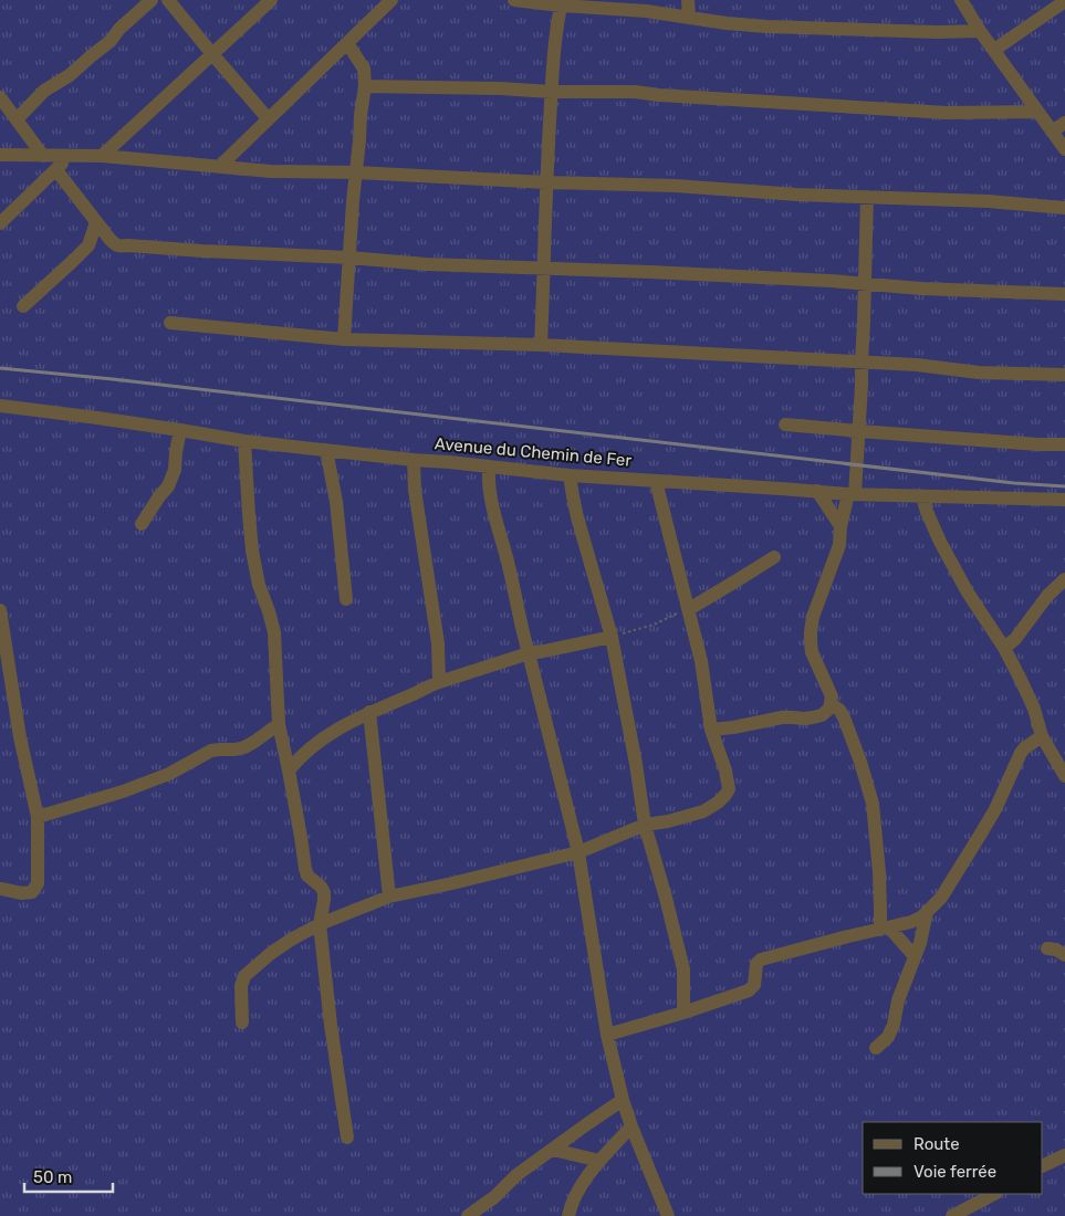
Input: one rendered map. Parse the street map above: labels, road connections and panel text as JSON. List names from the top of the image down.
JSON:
{
  "streets": {
    "street": ["Avenue du Chemin de Fer"]
  },
  "legend": ["Route", "Voie ferrée"],
  "scale_bar": "50 m"
}
